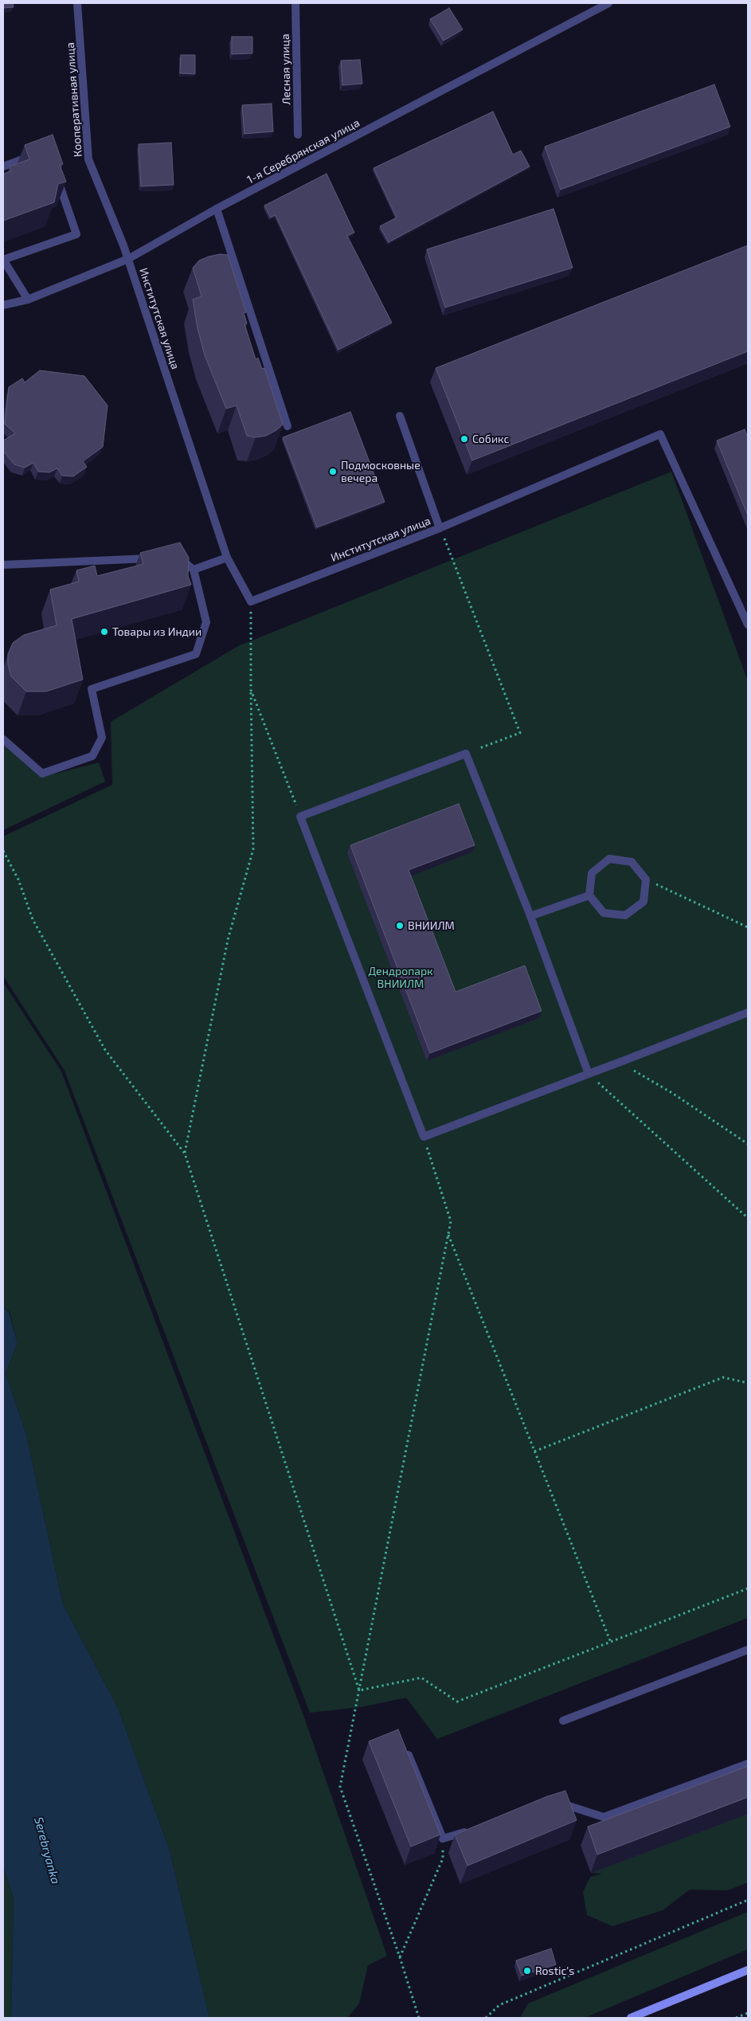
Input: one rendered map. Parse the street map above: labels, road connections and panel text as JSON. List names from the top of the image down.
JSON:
{
  "streets": {
    "street": [
      "Лесная улица",
      "Кооперативная улица",
      "1-я Серебрянская улица",
      "Институтская улица"
    ]
  },
  "crossings": [
    ["Кооперативная улица", "1-я Серебрянская улица"],
    ["Кооперативная улица", "Институтская улица"],
    ["1-я Серебрянская улица", "Институтская улица"]
  ],
  "water": ["Serebryanka"],
  "parks": ["Дендропарк ВНИИЛМ"],
  "places": [
    "Собикс",
    "Подмосковные вечера",
    "Товары из Индии",
    "ВНИИЛМ",
    "Rostic's"
  ]
}
